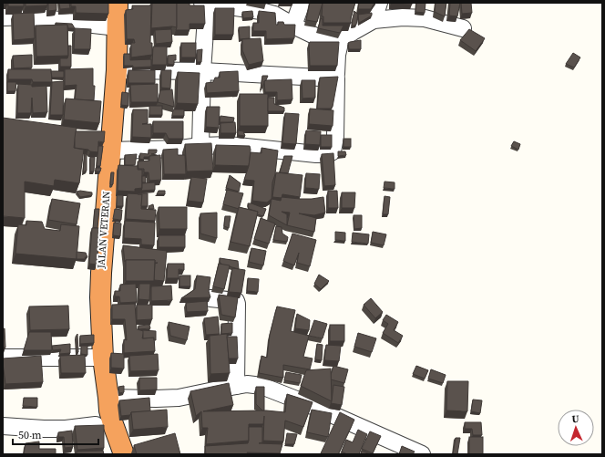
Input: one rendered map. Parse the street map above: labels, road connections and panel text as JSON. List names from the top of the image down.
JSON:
{
  "streets": {
    "highway": ["JALAN VETERAN"]
  },
  "scale_bar": "50 m",
  "north": "top"
}
